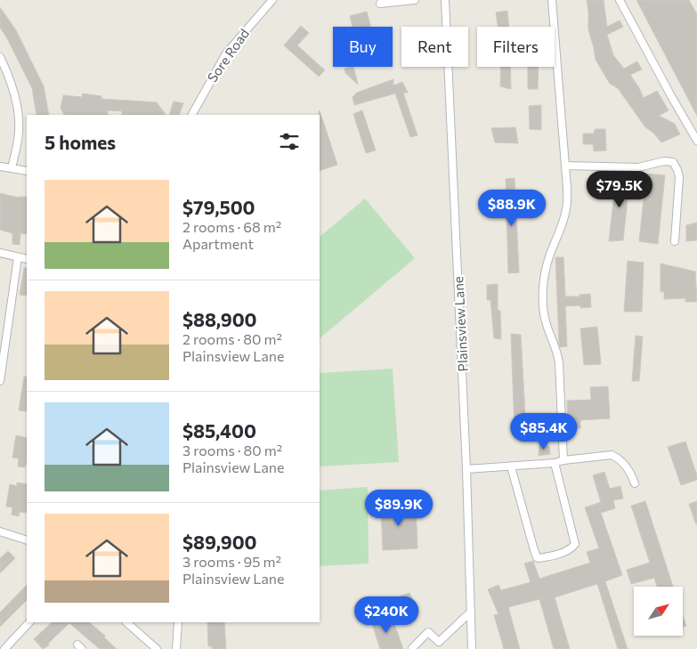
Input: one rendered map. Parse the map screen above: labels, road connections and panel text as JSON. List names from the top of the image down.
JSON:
{
  "streets": {
    "street": ["Sore Road", "Plainsview Lane"]
  },
  "north": "top right",
  "page": {
    "chip": ["Buy", "Rent", "Filters"],
    "heading": "5 homes",
    "list": [
      {
        "name": "$79,500",
        "note": "2 rooms · 68 m² · Apartment"
      },
      {
        "name": "$88,900",
        "note": "2 rooms · 80 m² · Plainsview Lane"
      },
      {
        "name": "$85,400",
        "note": "3 rooms · 80 m² · Plainsview Lane"
      },
      {
        "name": "$89,900",
        "note": "3 rooms · 95 m² · Plainsview Lane"
      }
    ],
    "price": [
      "$79.5K",
      "$88.9K",
      "$85.4K",
      "$89.9K",
      "$240K"
    ]
  }
}
